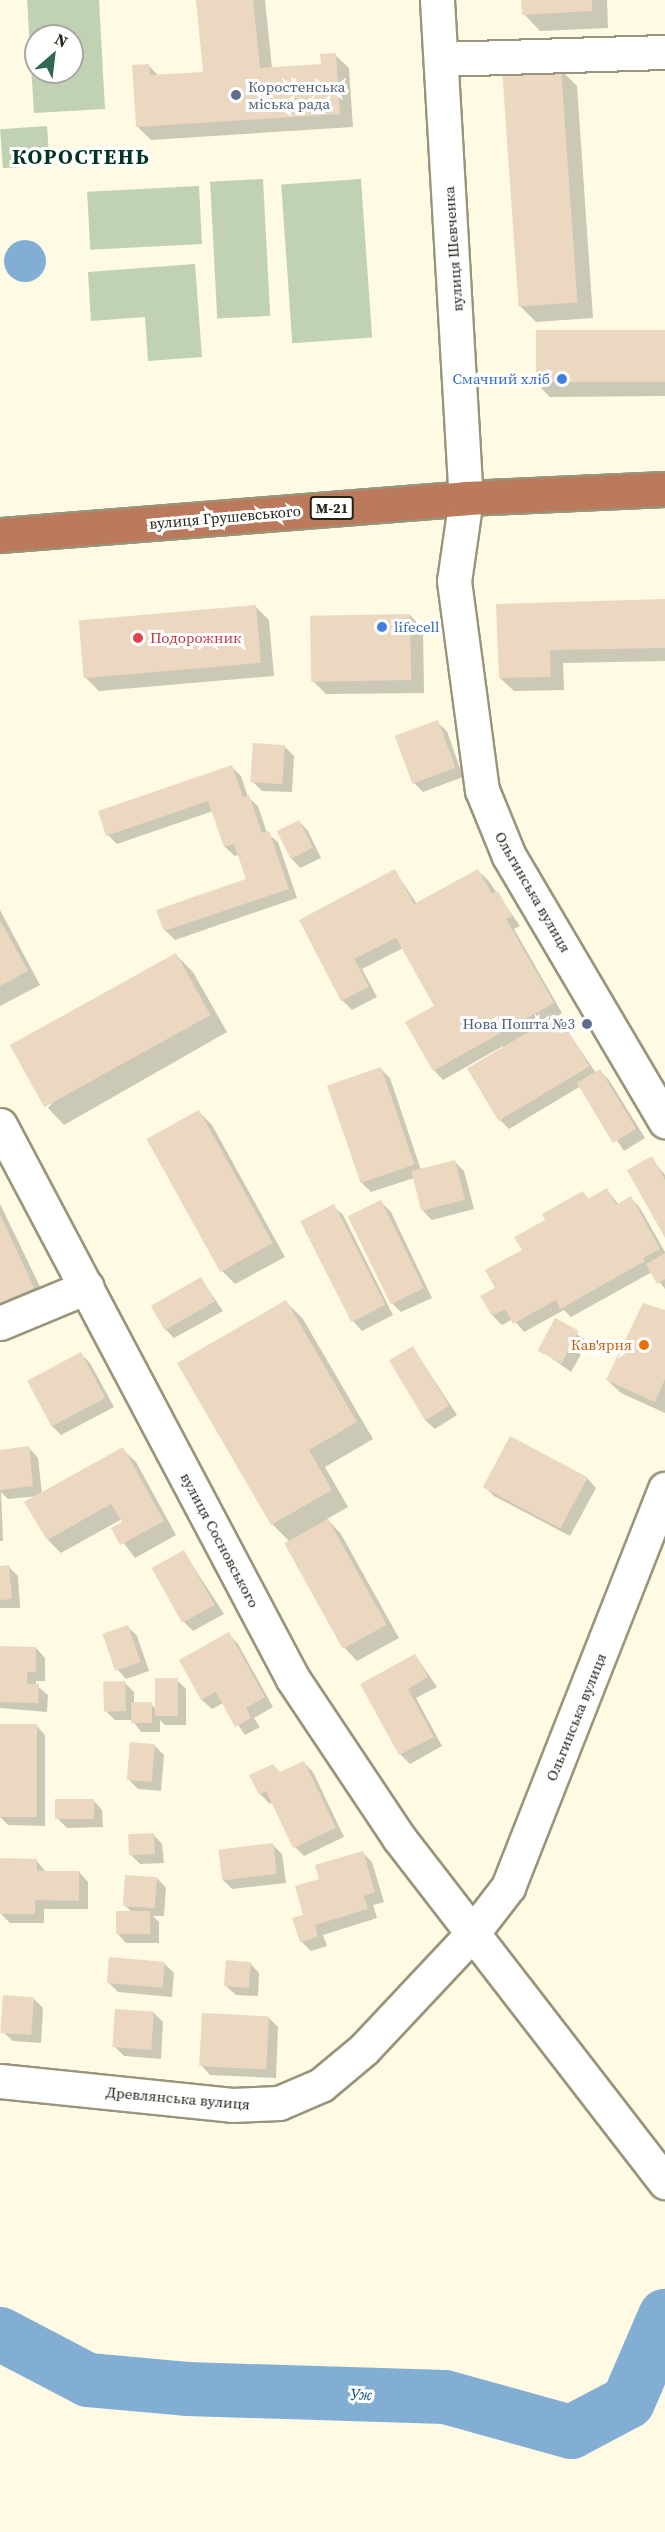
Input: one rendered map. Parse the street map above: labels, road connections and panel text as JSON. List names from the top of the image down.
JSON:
{
  "streets": {
    "highway": ["М-21", "вулиця Грушевського"],
    "street": [
      "вулиця Шевченка",
      "Ольгинська вулиця",
      "вулиця Сосновського",
      "Древлянська вулиця"
    ]
  },
  "crossings": [
    ["вулиця Шевченка", "вулиця Грушевського"],
    ["вулиця Шевченка", "Ольгинська вулиця"],
    ["вулиця Грушевського", "Ольгинська вулиця"],
    ["Ольгинська вулиця", "вулиця Сосновського"],
    ["Ольгинська вулиця", "Древлянська вулиця"],
    ["вулиця Сосновського", "Древлянська вулиця"]
  ],
  "districts": ["КОРОСТЕНЬ"],
  "water": ["Уж"],
  "places": [
    "Коростенська міська рада",
    "Смачний хліб",
    "lifecell",
    "Подорожник",
    "Нова Пошта №3",
    "Кав'ярня"
  ],
  "north": "top right"
}
